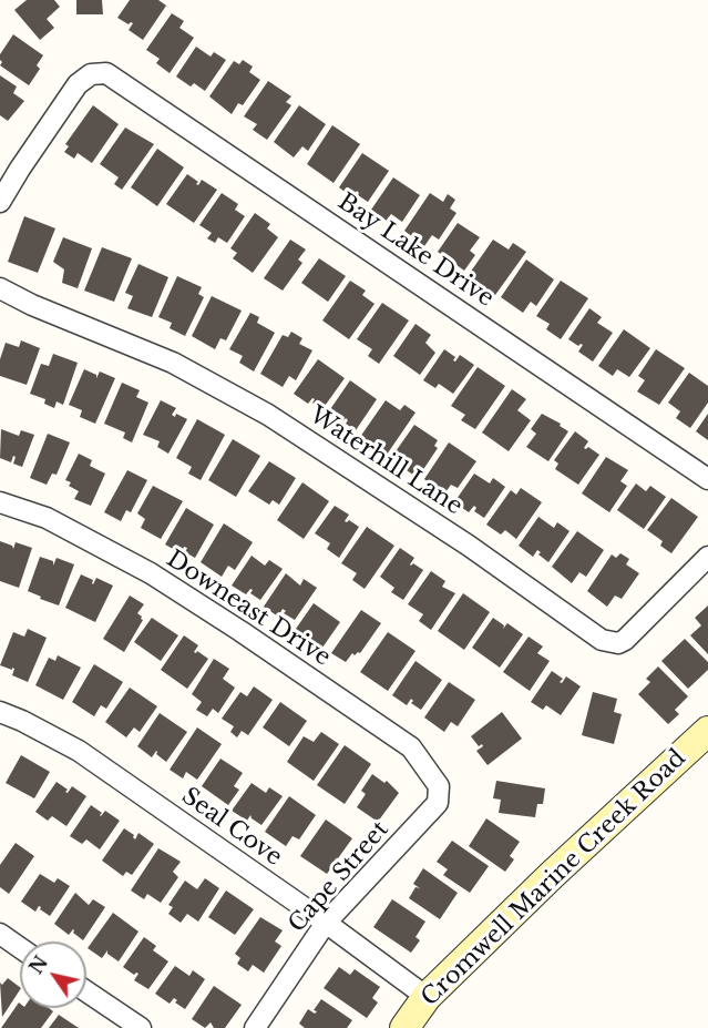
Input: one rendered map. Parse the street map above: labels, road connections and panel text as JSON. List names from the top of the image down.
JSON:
{
  "streets": {
    "main road": ["Cromwell Marine Creek Road"],
    "street": [
      "Bay Lake Drive",
      "Waterhill Lane",
      "Downeast Drive",
      "Seal Cove",
      "Cape Street"
    ]
  },
  "crossings": [
    ["Downeast Drive", "Cape Street"],
    ["Seal Cove", "Cape Street"],
    ["Seal Cove", "Cromwell Marine Creek Road"]
  ],
  "north": "top left"
}
